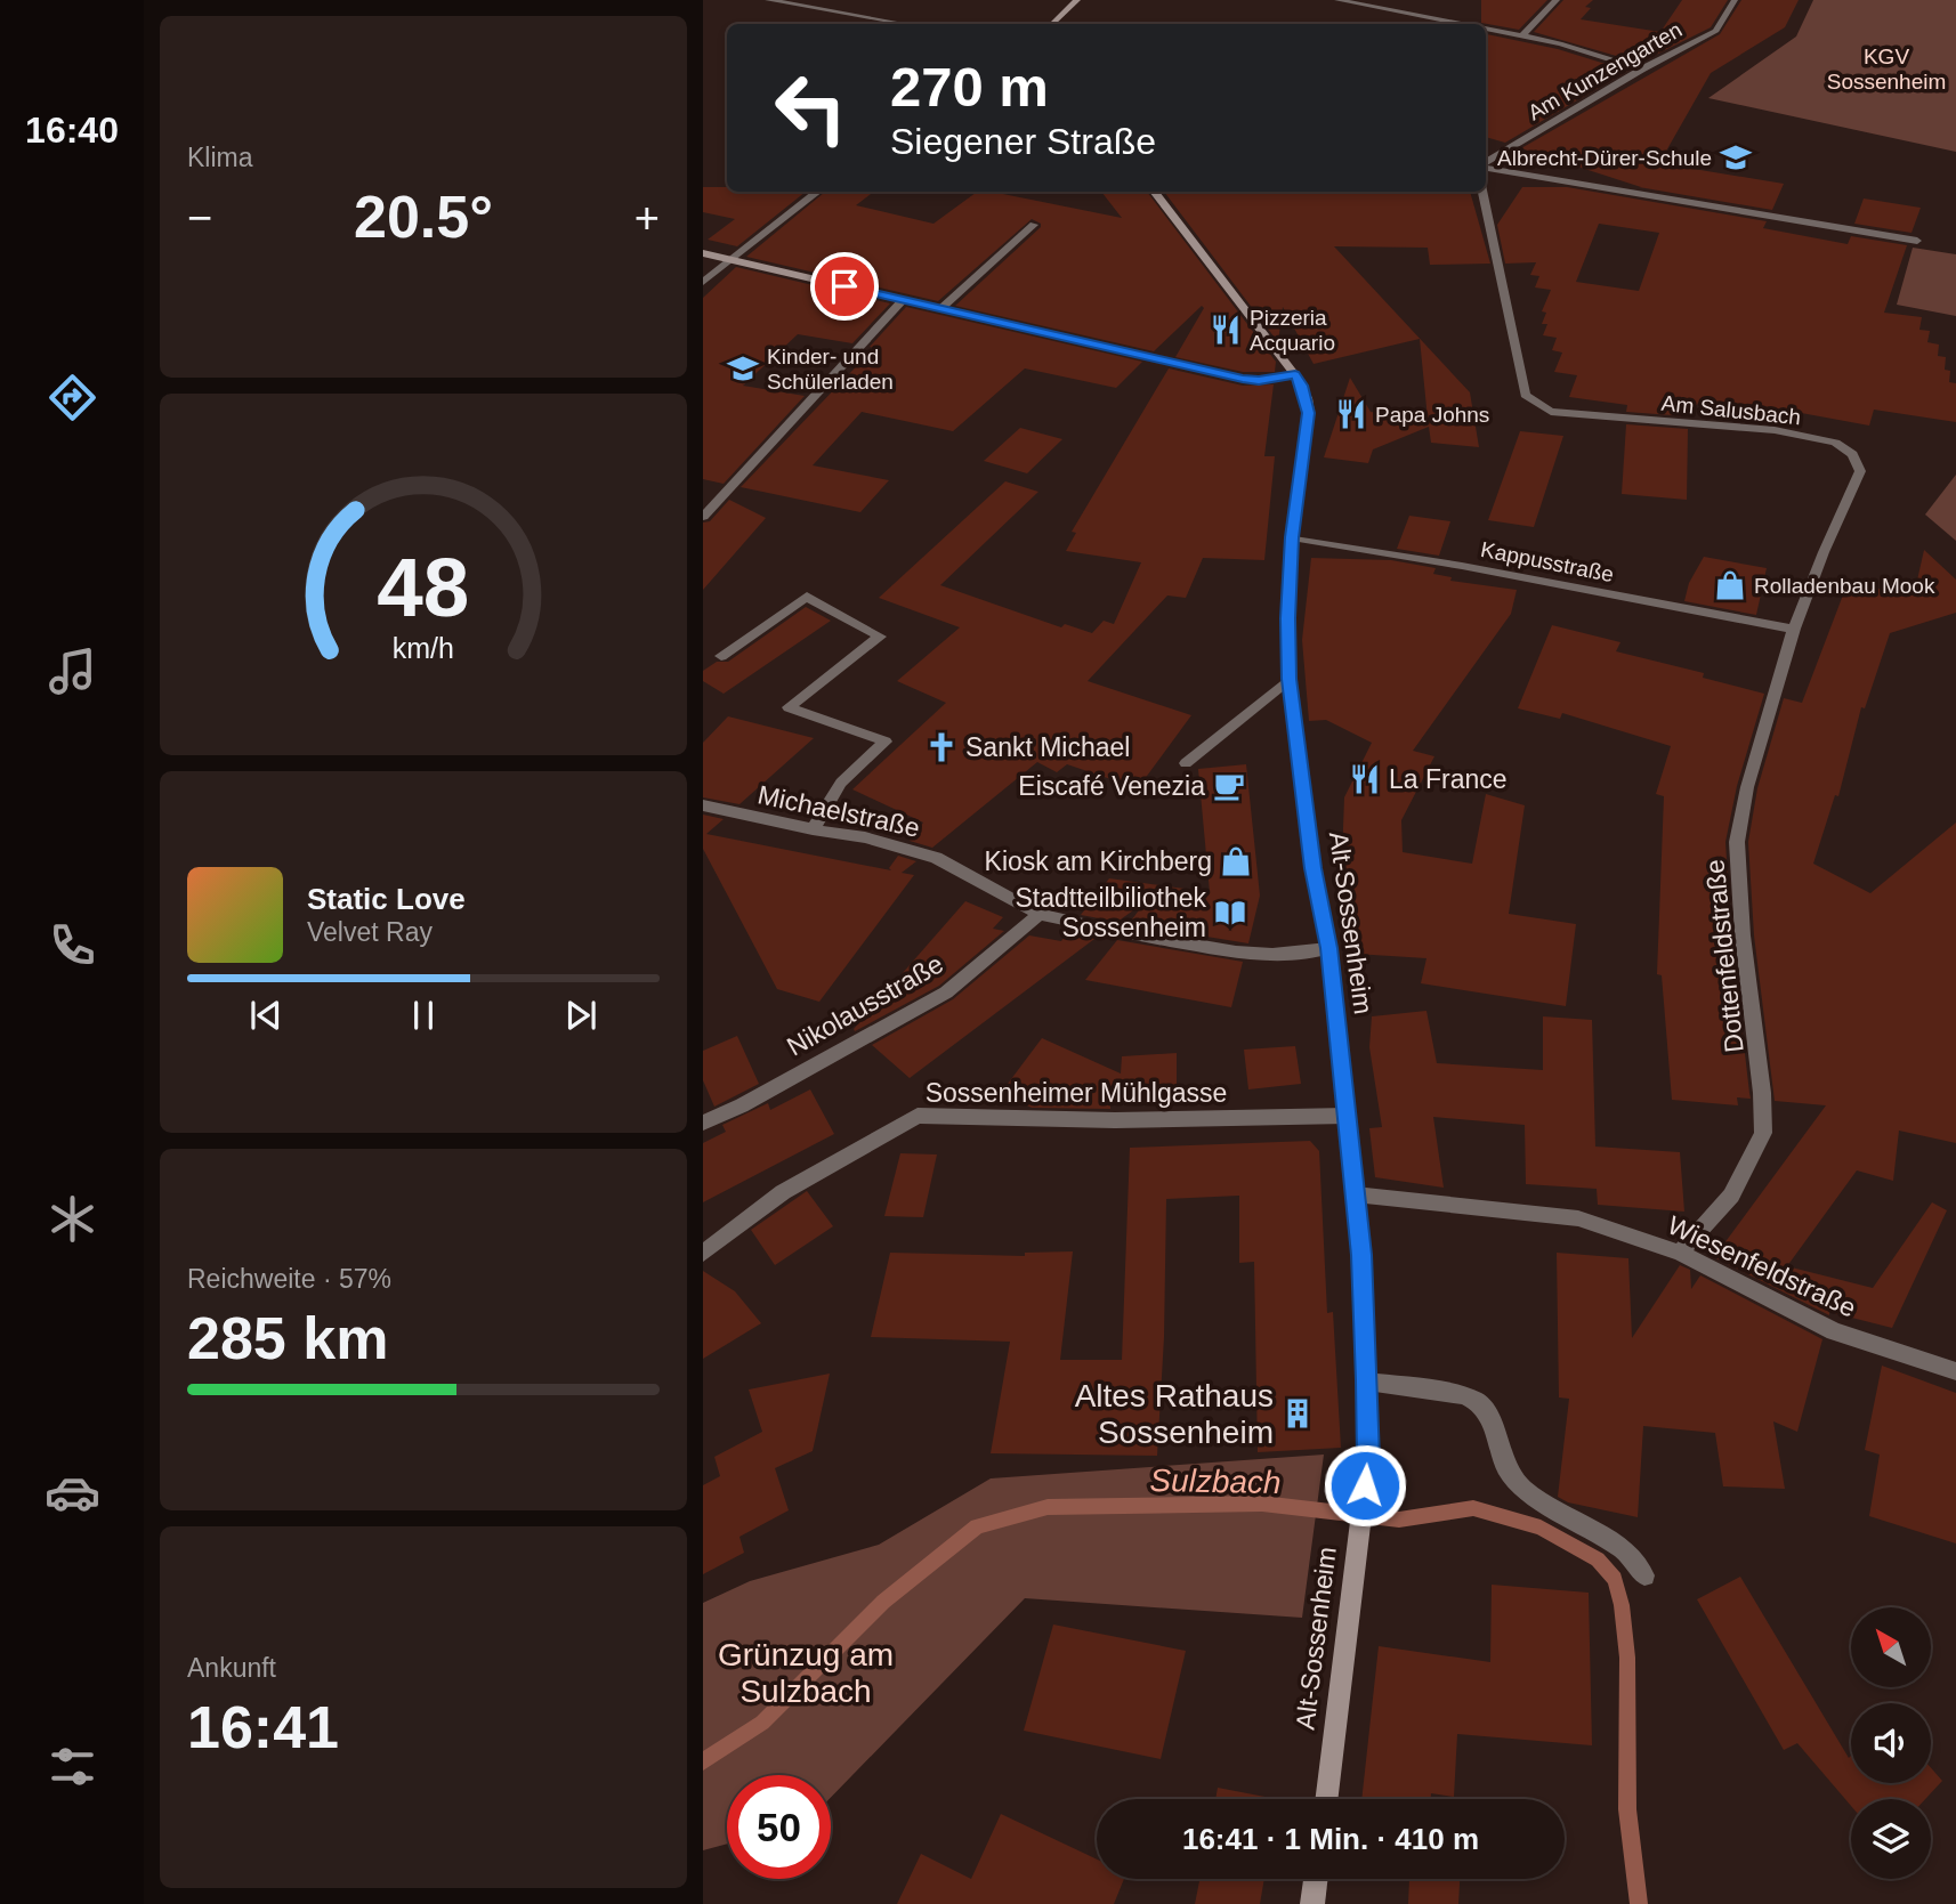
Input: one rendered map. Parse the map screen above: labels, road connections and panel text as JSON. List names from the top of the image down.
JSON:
{
  "streets": {
    "main road": ["Alt-Sossenheim"],
    "street": [
      "Am Kunzengarten",
      "Am Salusbach",
      "Kappusstraße",
      "Michaelstraße",
      "Dottenfeldstraße",
      "Nikolausstraße",
      "Sossenheimer Mühlgasse",
      "Wiesenfeldstraße"
    ]
  },
  "crossings": [
    ["Am Salusbach", "Dottenfeldstraße"],
    ["Kappusstraße", "Alt-Sossenheim"],
    ["Kappusstraße", "Dottenfeldstraße"],
    ["Michaelstraße", "Alt-Sossenheim"],
    ["Michaelstraße", "Nikolausstraße"],
    ["Alt-Sossenheim", "Sossenheimer Mühlgasse"],
    ["Alt-Sossenheim", "Wiesenfeldstraße"],
    ["Dottenfeldstraße", "Wiesenfeldstraße"]
  ],
  "water": ["Sulzbach"],
  "parks": ["KGV Sossenheim", "Grünzug am Sulzbach"],
  "places": {
    "school or university": ["Albrecht-Dürer-Schule", "Kinder- und Schülerladen"],
    "restaurant": ["Pizzeria Acquario", "Papa Johns", "La France"],
    "shop": ["Rolladenbau Mook", "Kiosk am Kirchberg"],
    "church": ["Sankt Michael"],
    "cafe": ["Eiscafé Venezia"],
    "library": ["Stadtteilbiliothek Sossenheim"],
    "building": ["Altes Rathaus Sossenheim"]
  },
  "north": "top left",
  "page": {
    "tabs": "16:40",
    "tile": [
      "Klima",
      ["Reichweite · 57%", "285 km"],
      ["Ankunft", "16:41"]
    ],
    "turn": ["270 m", "Siegener Straße"],
    "heat": ["−", "20.5°", "+"],
    "song": ["Static Love", "Velvet Ray"],
    "limit": "50",
    "trip": "16:41 · 1 Min. · 410 m",
    "gauge": ["48", "km/h"]
  }
}
